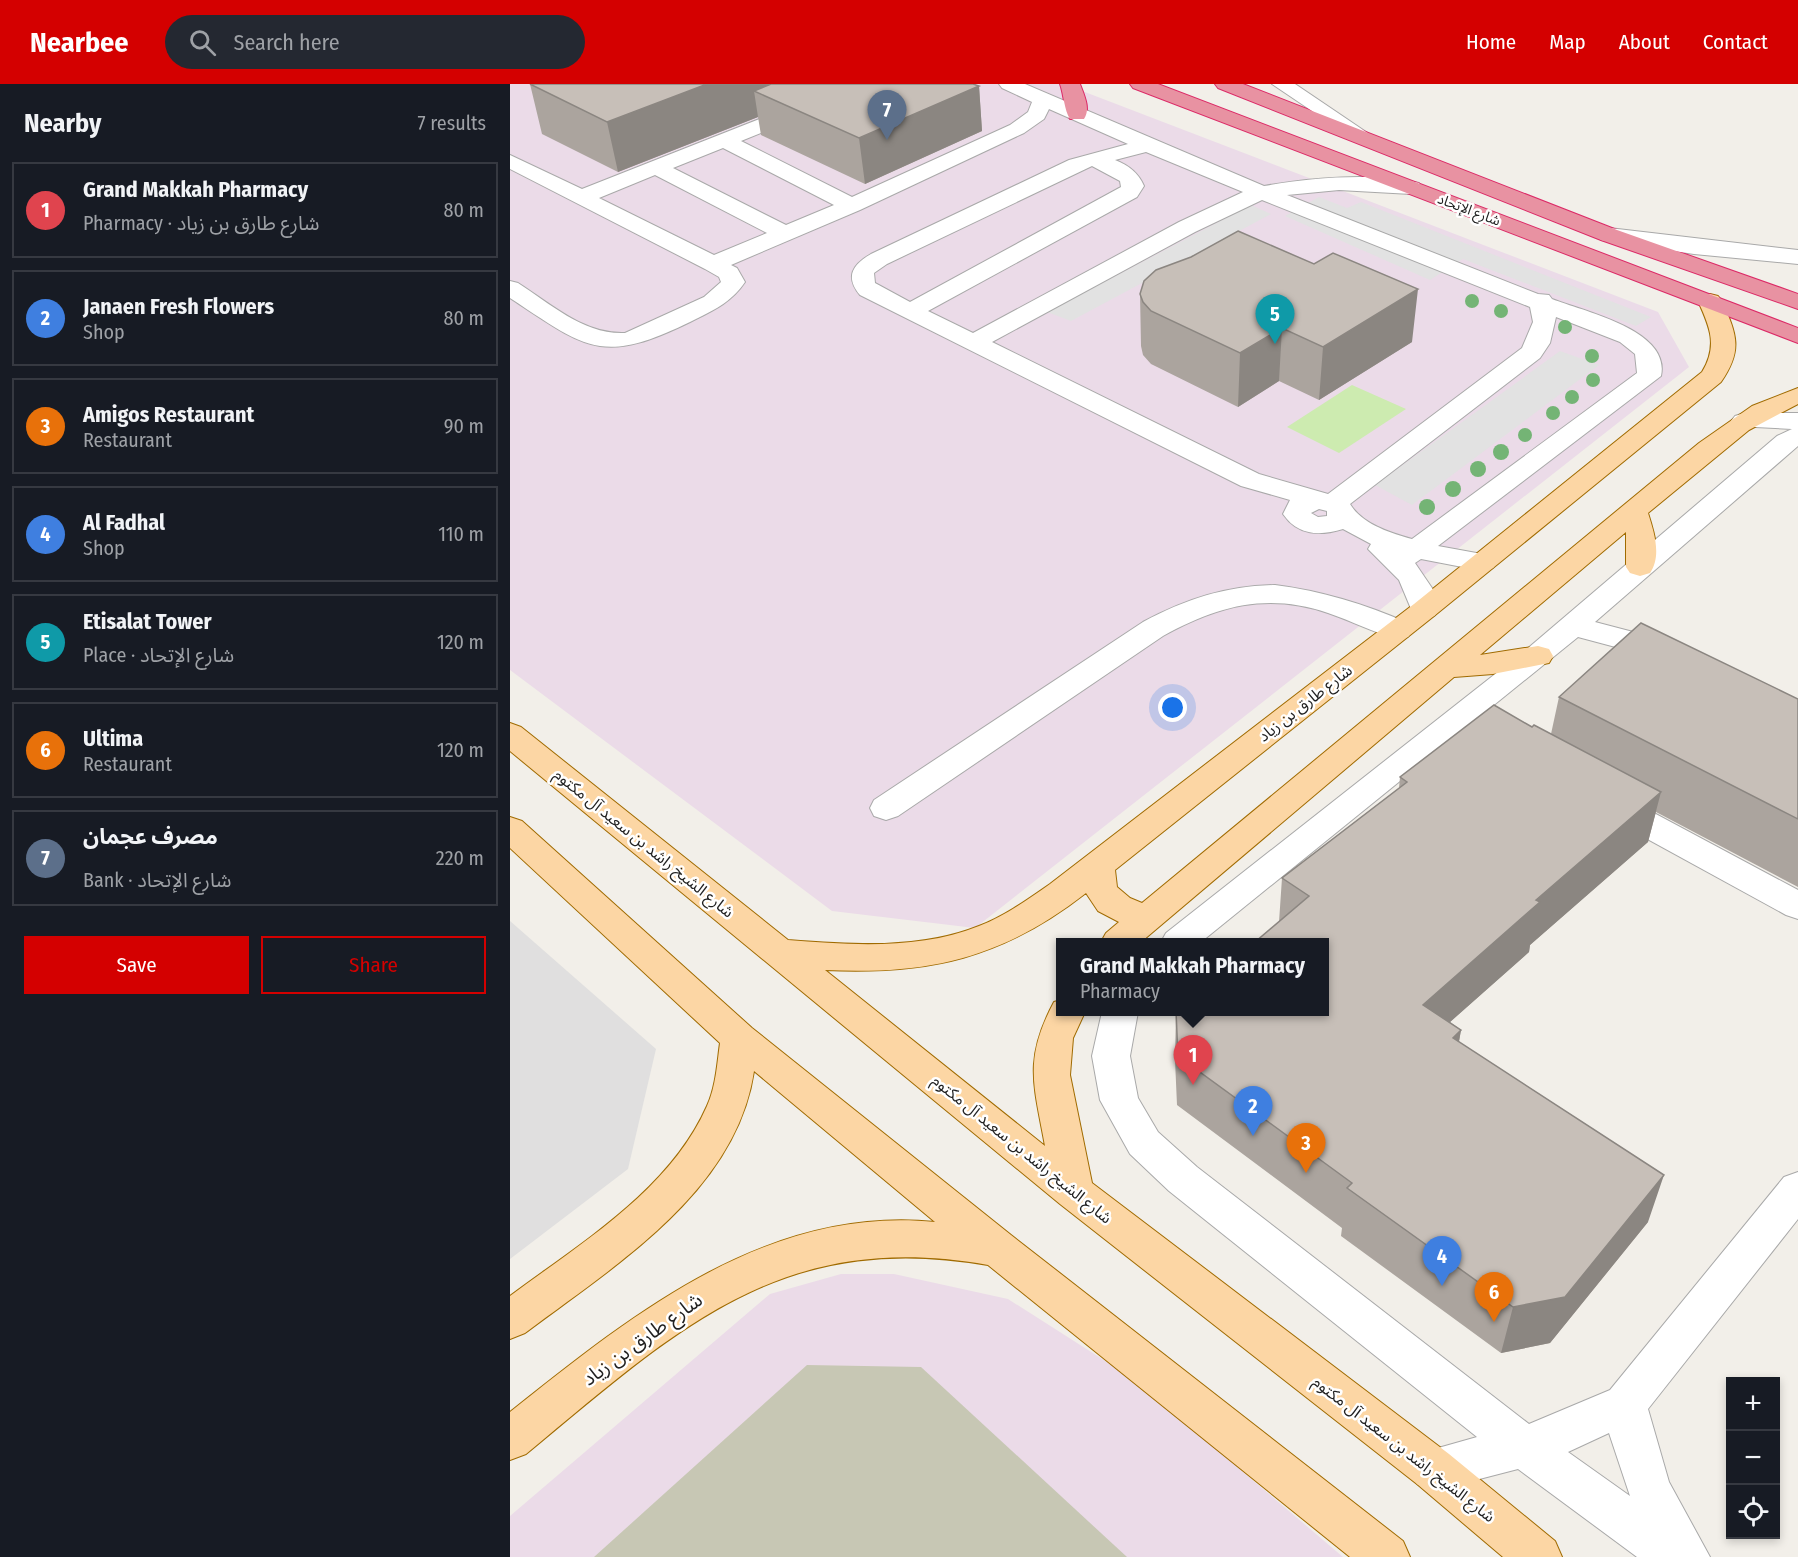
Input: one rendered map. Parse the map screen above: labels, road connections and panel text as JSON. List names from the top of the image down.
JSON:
{
  "streets": {
    "highway": ["شارع الإتحاد"],
    "main road": ["شارع طارق بن زياد", "شارع الشيخ راشد بن سعيد آل مكتوم"]
  },
  "crossings": [
    ["شارع الإتحاد", "شارع طارق بن زياد"],
    ["شارع طارق بن زياد", "شارع الشيخ راشد بن سعيد آل مكتوم"]
  ],
  "page": {
    "header": "Nearbee",
    "search": "Search here",
    "nav": [
      "Home",
      "Map",
      "About",
      "Contact"
    ],
    "heading": ["Nearby", "7 results"],
    "pins": [
      "7",
      "5",
      "1",
      "2",
      "3",
      "4",
      "6"
    ],
    "list": [
      {
        "mark": "1",
        "name": "Grand Makkah Pharmacy",
        "note": "Pharmacy · شارع طارق بن زياد",
        "value": "80 m"
      },
      {
        "mark": "2",
        "name": "Janaen Fresh Flowers",
        "note": "Shop",
        "value": "80 m"
      },
      {
        "mark": "3",
        "name": "Amigos Restaurant",
        "note": "Restaurant",
        "value": "90 m"
      },
      {
        "mark": "4",
        "name": "Al Fadhal",
        "note": "Shop",
        "value": "110 m"
      },
      {
        "mark": "5",
        "name": "Etisalat Tower",
        "note": "Place · شارع الإتحاد",
        "value": "120 m"
      },
      {
        "mark": "6",
        "name": "Ultima",
        "note": "Restaurant",
        "value": "120 m"
      },
      {
        "mark": "7",
        "name": "مصرف عجمان",
        "note": "Bank · شارع الإتحاد",
        "value": "220 m"
      }
    ],
    "buttons": ["Save", "Share"],
    "popup": ["Grand Makkah Pharmacy", "Pharmacy"],
    "map_buttons": ["+", "−"]
  }
}
